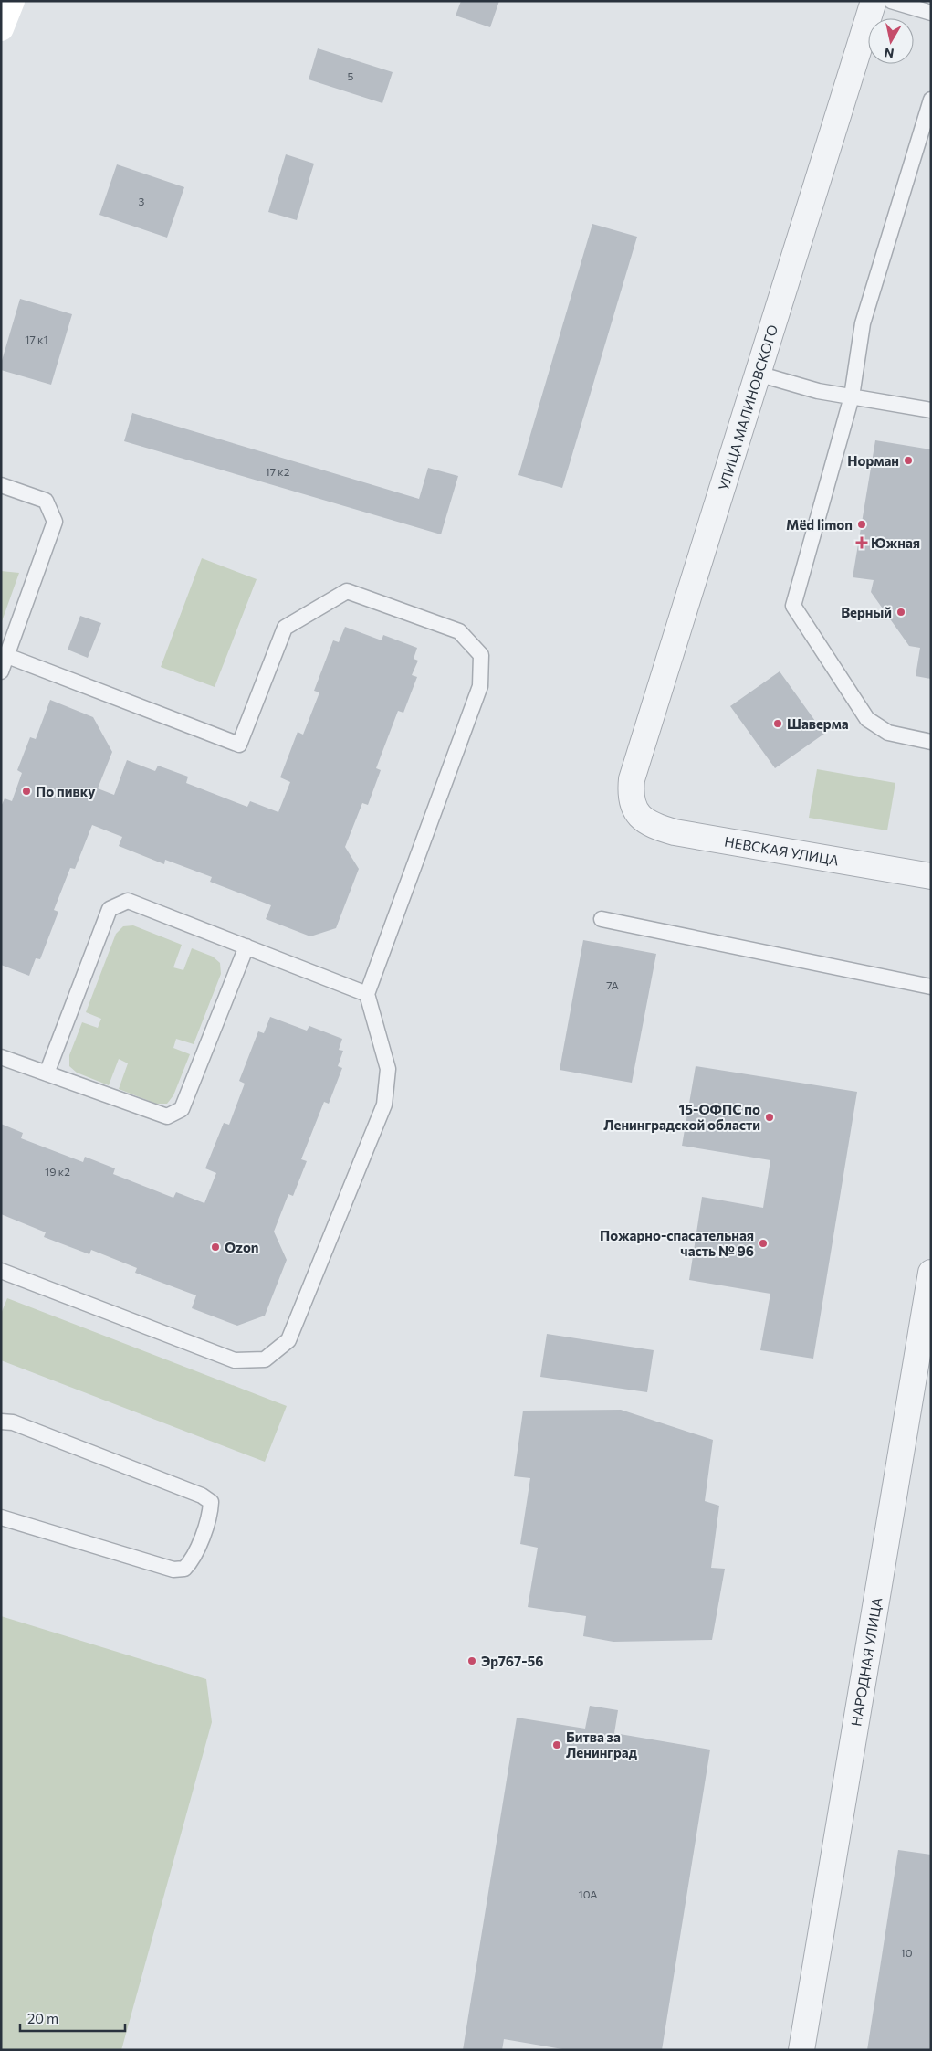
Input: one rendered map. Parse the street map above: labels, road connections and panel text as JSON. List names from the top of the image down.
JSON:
{
  "streets": {
    "street": ["УЛИЦА МАЛИНОВСКОГО", "НЕВСКАЯ УЛИЦА", "НАРОДНАЯ УЛИЦА"]
  },
  "crossings": [
    ["УЛИЦА МАЛИНОВСКОГО", "НЕВСКАЯ УЛИЦА"]
  ],
  "places": {
    "other": [
      "Норман",
      "Мёd limon",
      "Верный",
      "Шаверма",
      "По пивку",
      "15-ОФПС по Ленинградской области",
      "Пожарно-спасательная часть № 96",
      "Ozon",
      "Эр767-56",
      "Битва за Ленинград"
    ],
    "health": ["Южная"]
  },
  "house_numbers": [
    "5",
    "3",
    "17 к1",
    "17 к2",
    "7А",
    "19 к2",
    "10А",
    "10"
  ],
  "scale_bar": "20 m",
  "north": "bottom"
}
